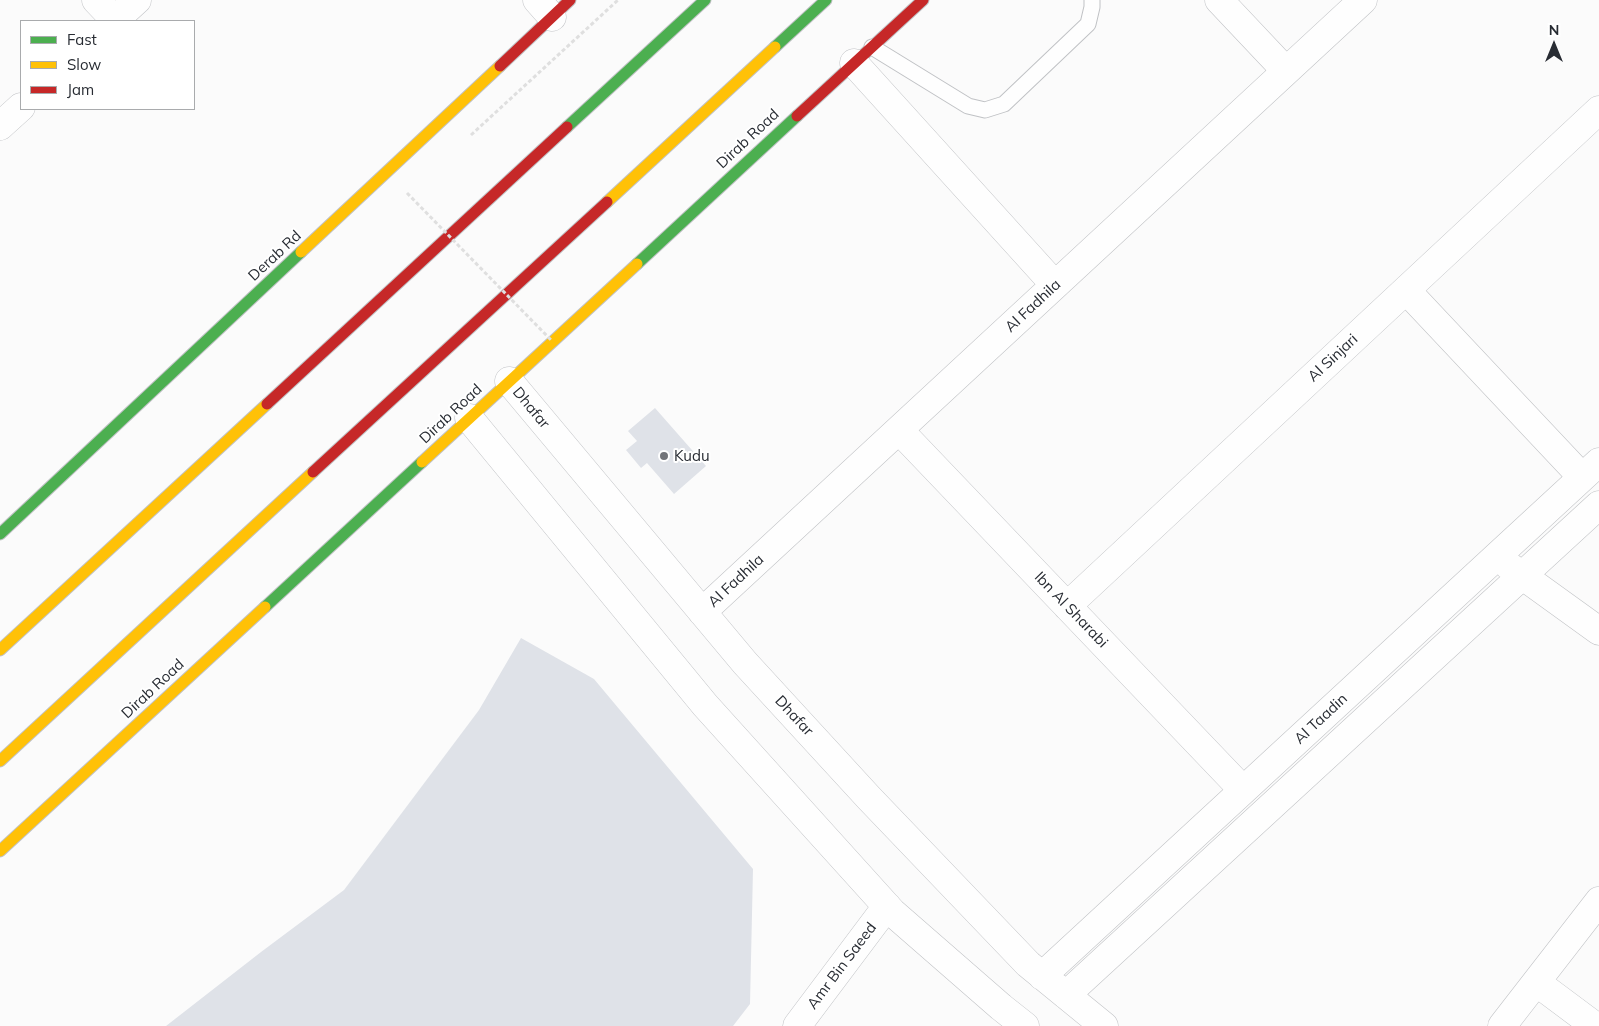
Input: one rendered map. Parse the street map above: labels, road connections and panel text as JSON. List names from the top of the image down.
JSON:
{
  "streets": {
    "main road": ["Dirab Road", "Derab Rd"],
    "street": [
      "Al Fadhila",
      "Al Sinjari",
      "Dhafar",
      "Ibn Al Sharabi",
      "Al Taadin",
      "Amr Bin Saeed"
    ]
  },
  "crossings": [
    ["Dirab Road", "Dhafar"],
    ["Al Fadhila", "Dhafar"],
    ["Al Fadhila", "Ibn Al Sharabi"],
    ["Al Sinjari", "Ibn Al Sharabi"],
    ["Dhafar", "Al Taadin"],
    ["Ibn Al Sharabi", "Al Taadin"]
  ],
  "places": ["Kudu"],
  "legend": ["Fast", "Slow", "Jam"],
  "north": "top"
}
